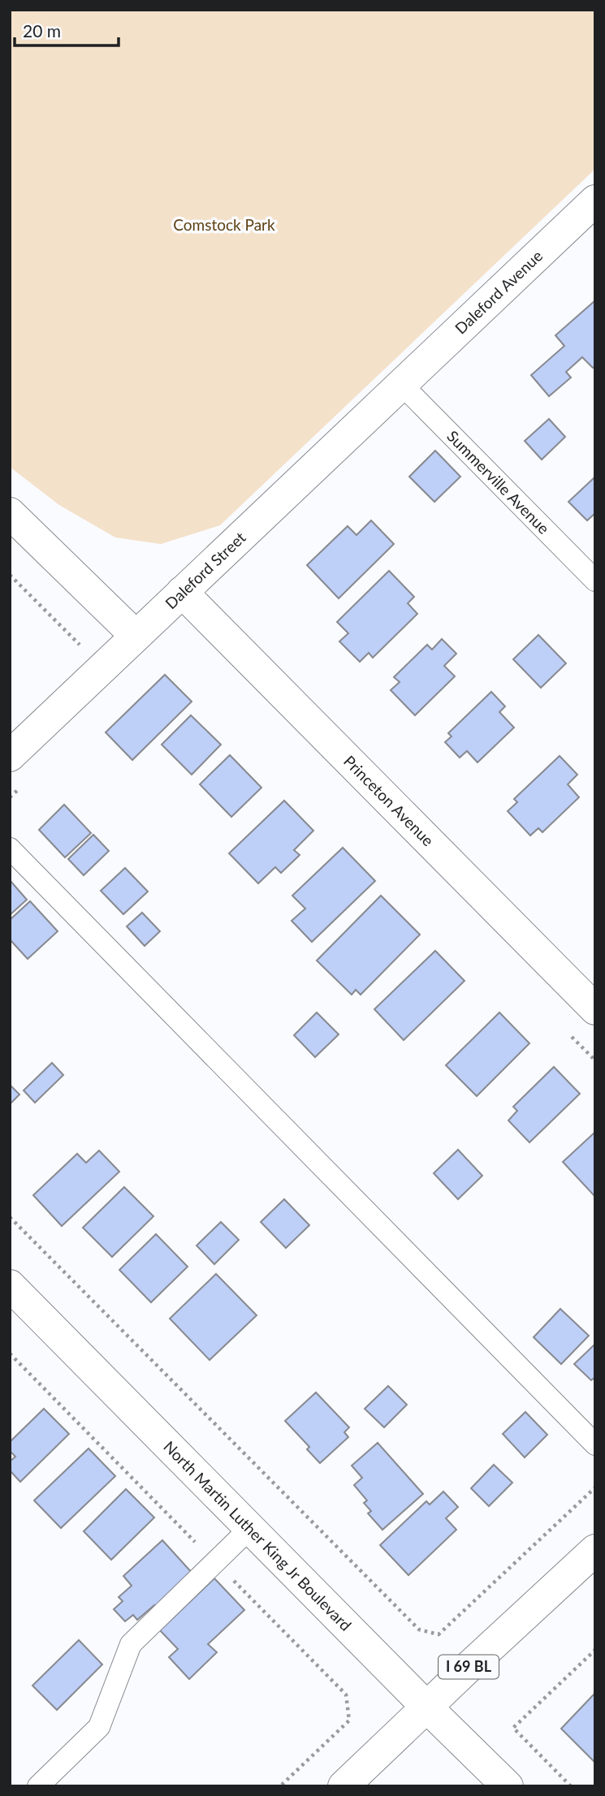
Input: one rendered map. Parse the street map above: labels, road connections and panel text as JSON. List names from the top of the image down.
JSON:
{
  "streets": {
    "street": [
      "Daleford Avenue",
      "Daleford Street",
      "Princeton Avenue",
      "North Martin Luther King Jr Boulevard",
      "I 69 BL"
    ],
    "lane": ["Summerville Avenue"]
  },
  "crossings": [
    ["Daleford Avenue", "Summerville Avenue"],
    ["Daleford Avenue", "Daleford Street"],
    ["Summerville Avenue", "Daleford Street"],
    ["Daleford Street", "Princeton Avenue"],
    ["North Martin Luther King Jr Boulevard", "I 69 BL"]
  ],
  "parks": ["Comstock Park"],
  "scale_bar": "20 m"
}
